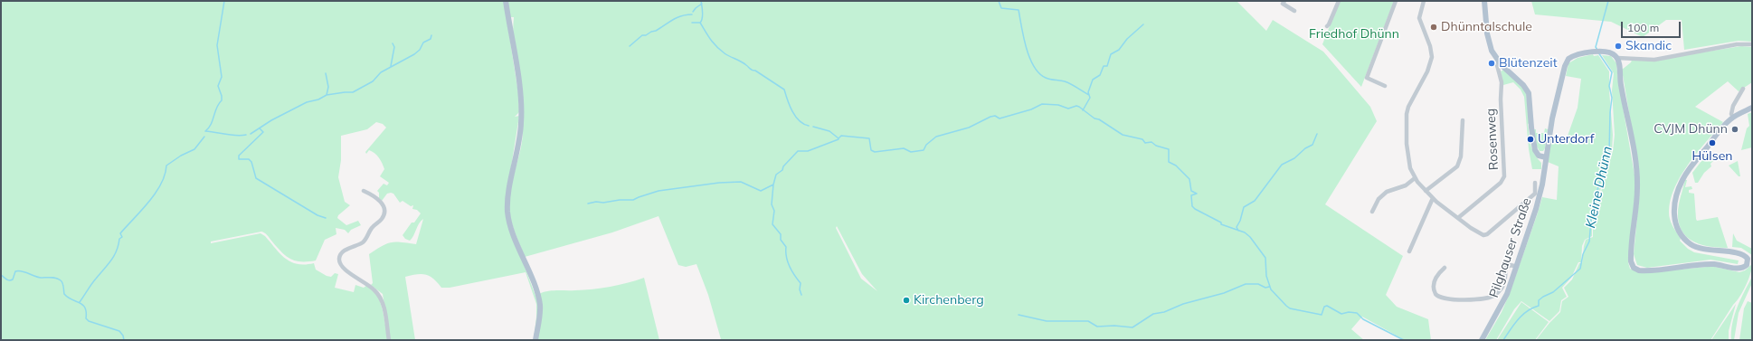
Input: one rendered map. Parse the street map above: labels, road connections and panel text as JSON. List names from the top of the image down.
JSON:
{
  "streets": {
    "main road": ["Pilghauser Straße"],
    "street": ["Rosenweg"]
  },
  "water": ["Kleine Dhünn"],
  "parks": ["Friedhof Dhünn"],
  "places": [
    "Dhünntalschule",
    "Skandic",
    "Blütenzeit",
    "CVJM Dhünn",
    "Unterdorf",
    "Hülsen",
    "Kirchenberg"
  ],
  "scale_bar": "100 m"
}
